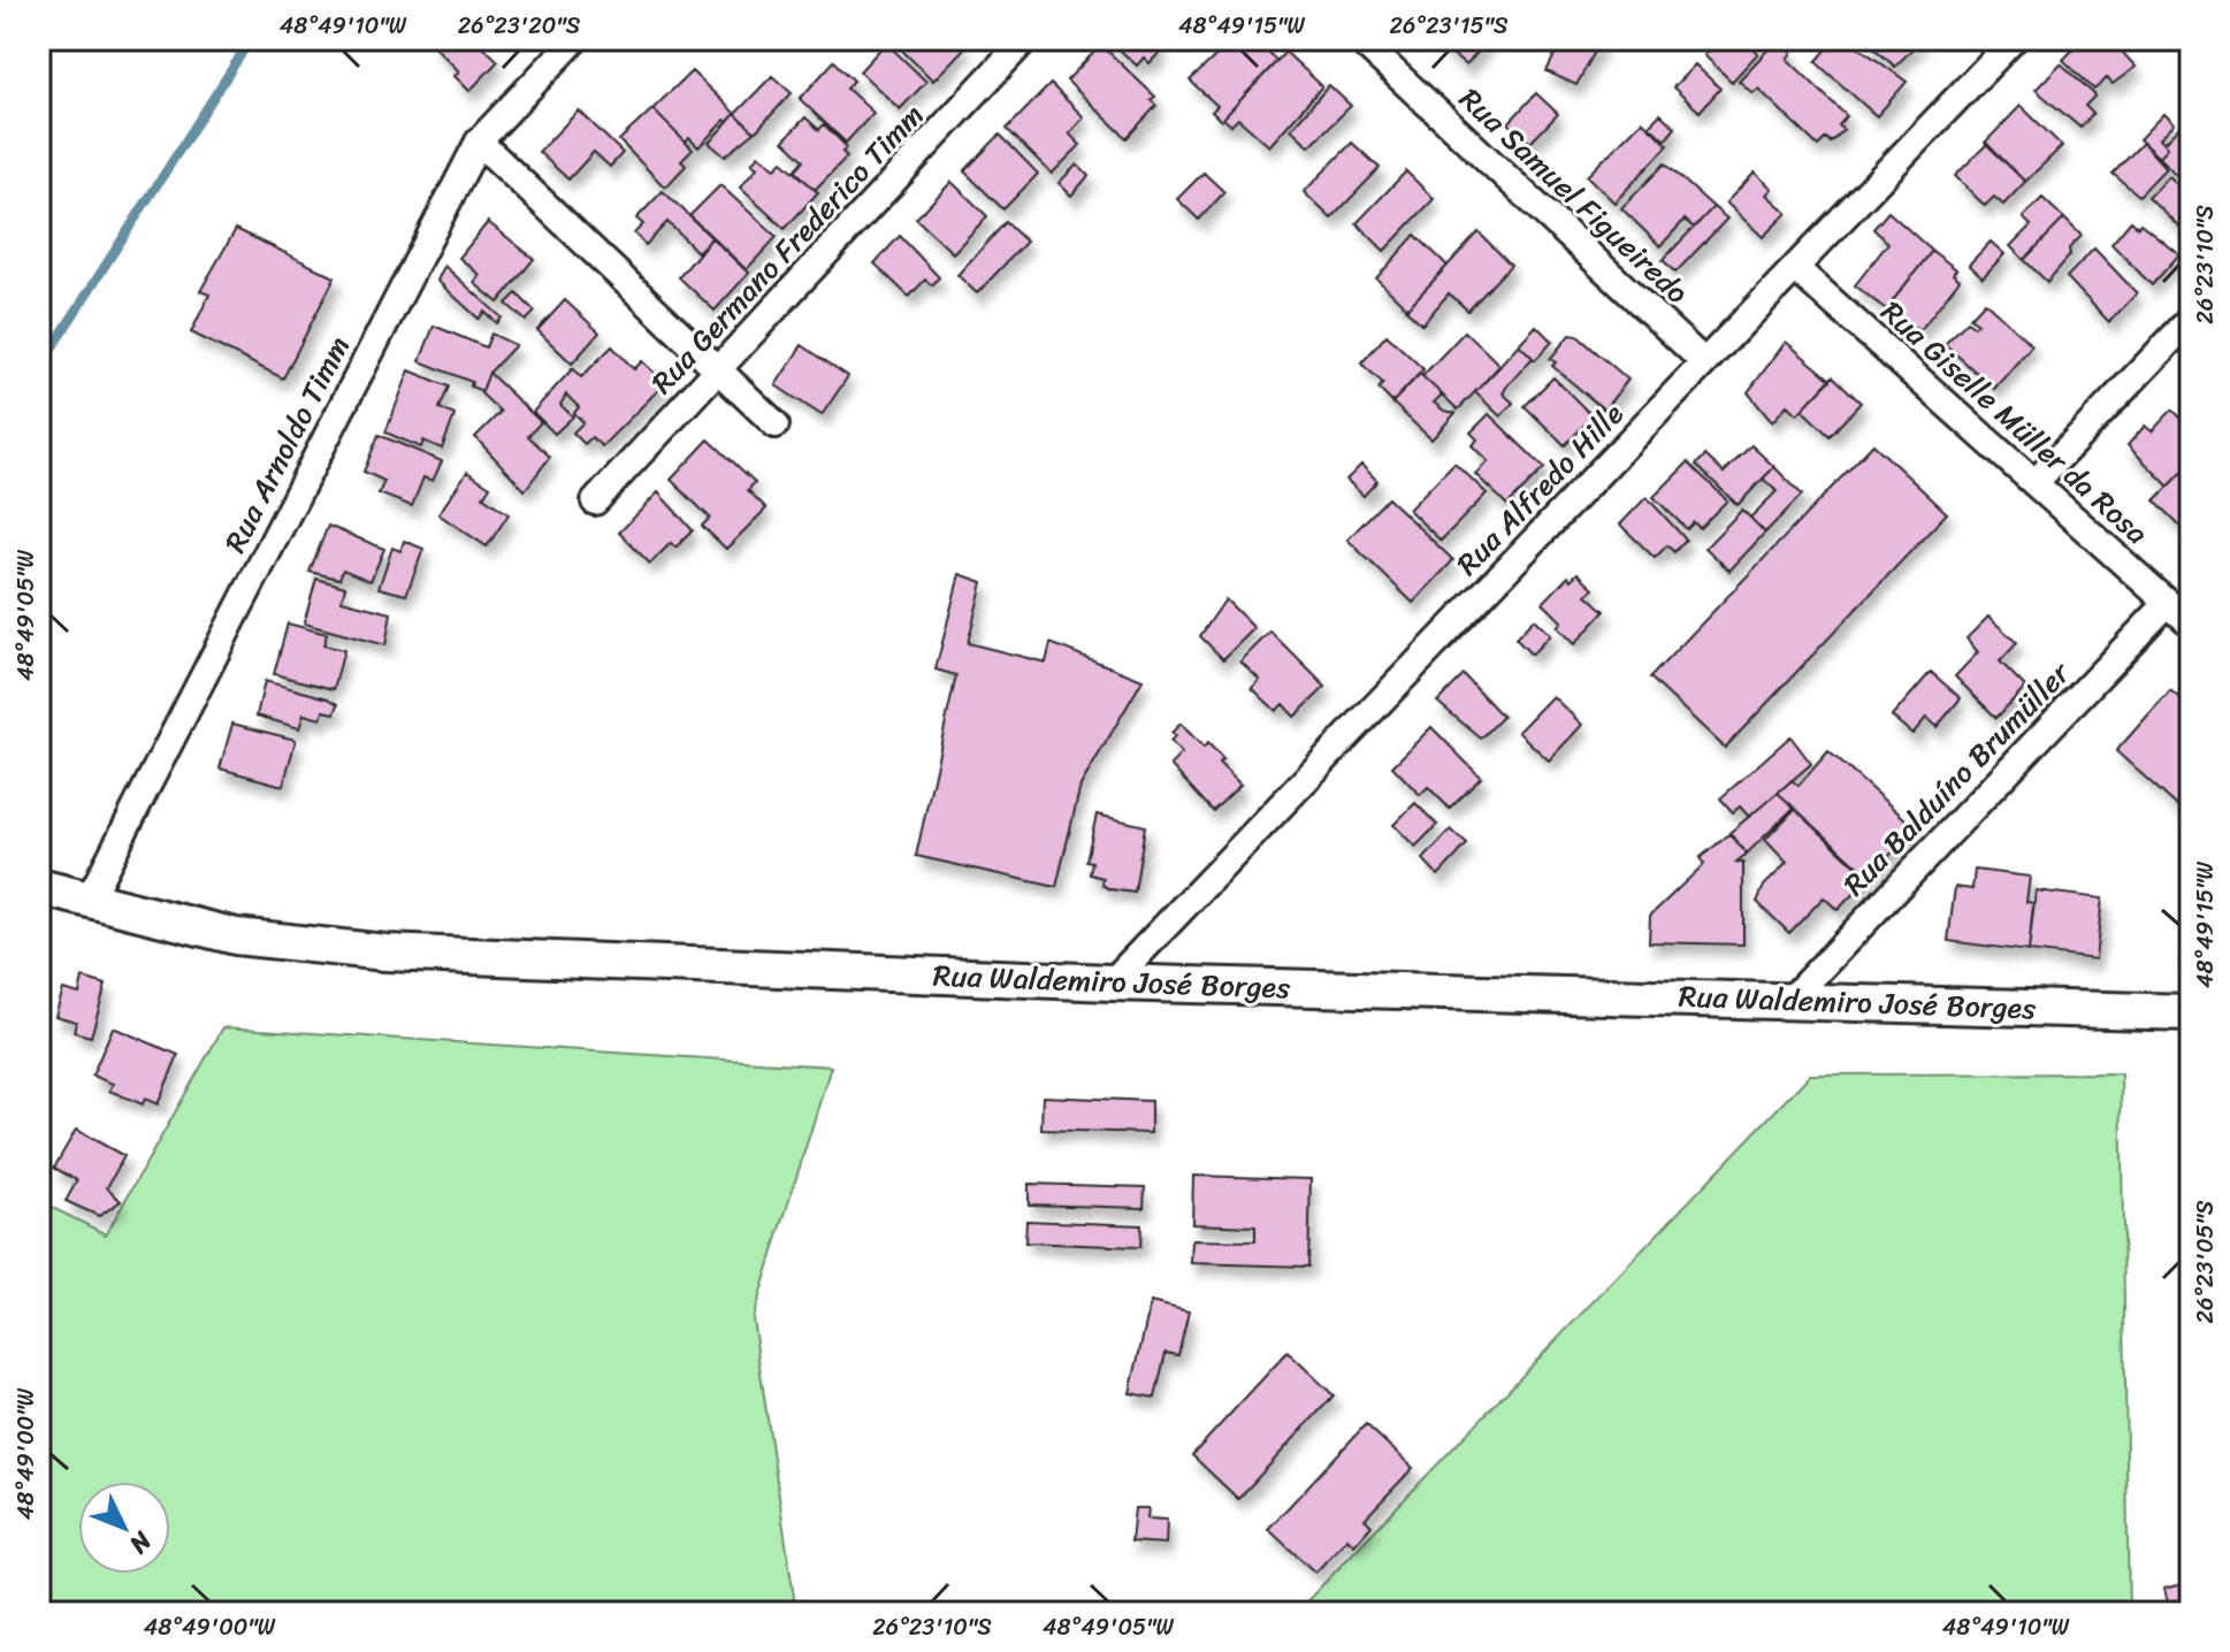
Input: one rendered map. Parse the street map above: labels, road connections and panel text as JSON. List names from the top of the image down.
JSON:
{
  "streets": {
    "main road": ["Rua Waldemiro José Borges"],
    "street": [
      "Rua Samuel Figueiredo",
      "Rua Germano Frederico Timm",
      "Rua Giselle Müller da Rosa",
      "Rua Arnoldo Timm",
      "Rua Alfredo Hille",
      "Rua Balduíno Brumüller"
    ]
  },
  "crossings": [
    ["Rua Samuel Figueiredo", "Rua Alfredo Hille"],
    ["Rua Giselle Müller da Rosa", "Rua Alfredo Hille"],
    ["Rua Giselle Müller da Rosa", "Rua Balduíno Brumüller"],
    ["Rua Arnoldo Timm", "Rua Waldemiro José Borges"],
    ["Rua Alfredo Hille", "Rua Waldemiro José Borges"],
    ["Rua Balduíno Brumüller", "Rua Waldemiro José Borges"]
  ],
  "north": "bottom right",
  "coordinates": [
    "48°49'10\"W",
    "26°23'20\"S",
    "48°49'15\"W",
    "26°23'15\"S",
    "26°23'10\"S",
    "48°49'05\"W",
    "26°23'05\"S",
    "48°49'00\"W"
  ]
}
